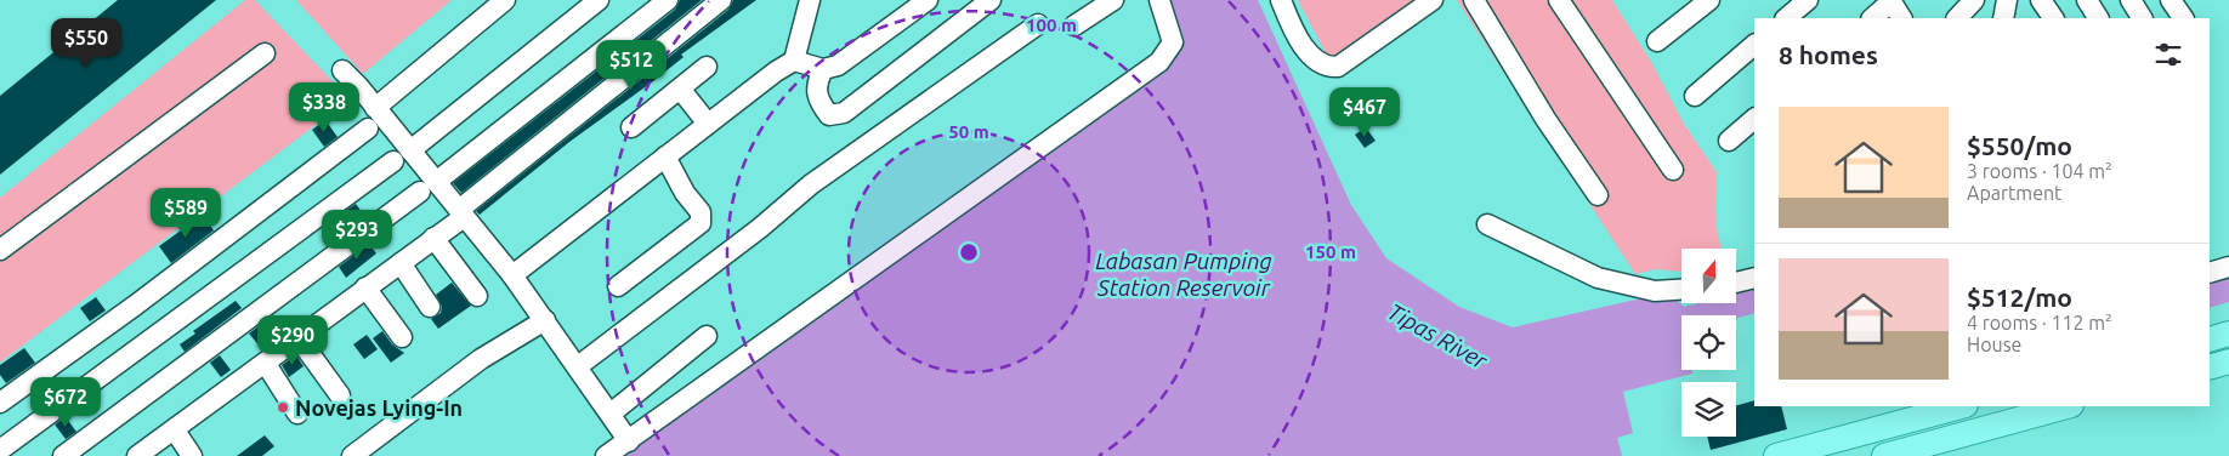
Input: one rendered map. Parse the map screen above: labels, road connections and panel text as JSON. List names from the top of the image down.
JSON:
{
  "water": ["Labasan Pumping Station Reservoir", "Tipas River"],
  "places": ["Novejas Lying-In"],
  "north": "top",
  "page": {
    "price": [
      "$550",
      "$512",
      "$338",
      "$467",
      "$589",
      "$293",
      "$290",
      "$672"
    ],
    "heading": "8 homes",
    "list": [
      {
        "name": "$550/mo",
        "note": "3 rooms · 104 m² · Apartment"
      },
      {
        "name": "$512/mo",
        "note": "4 rooms · 112 m² · House"
      }
    ]
  },
  "rings": ["100 m", "50 m", "150 m"]
}
